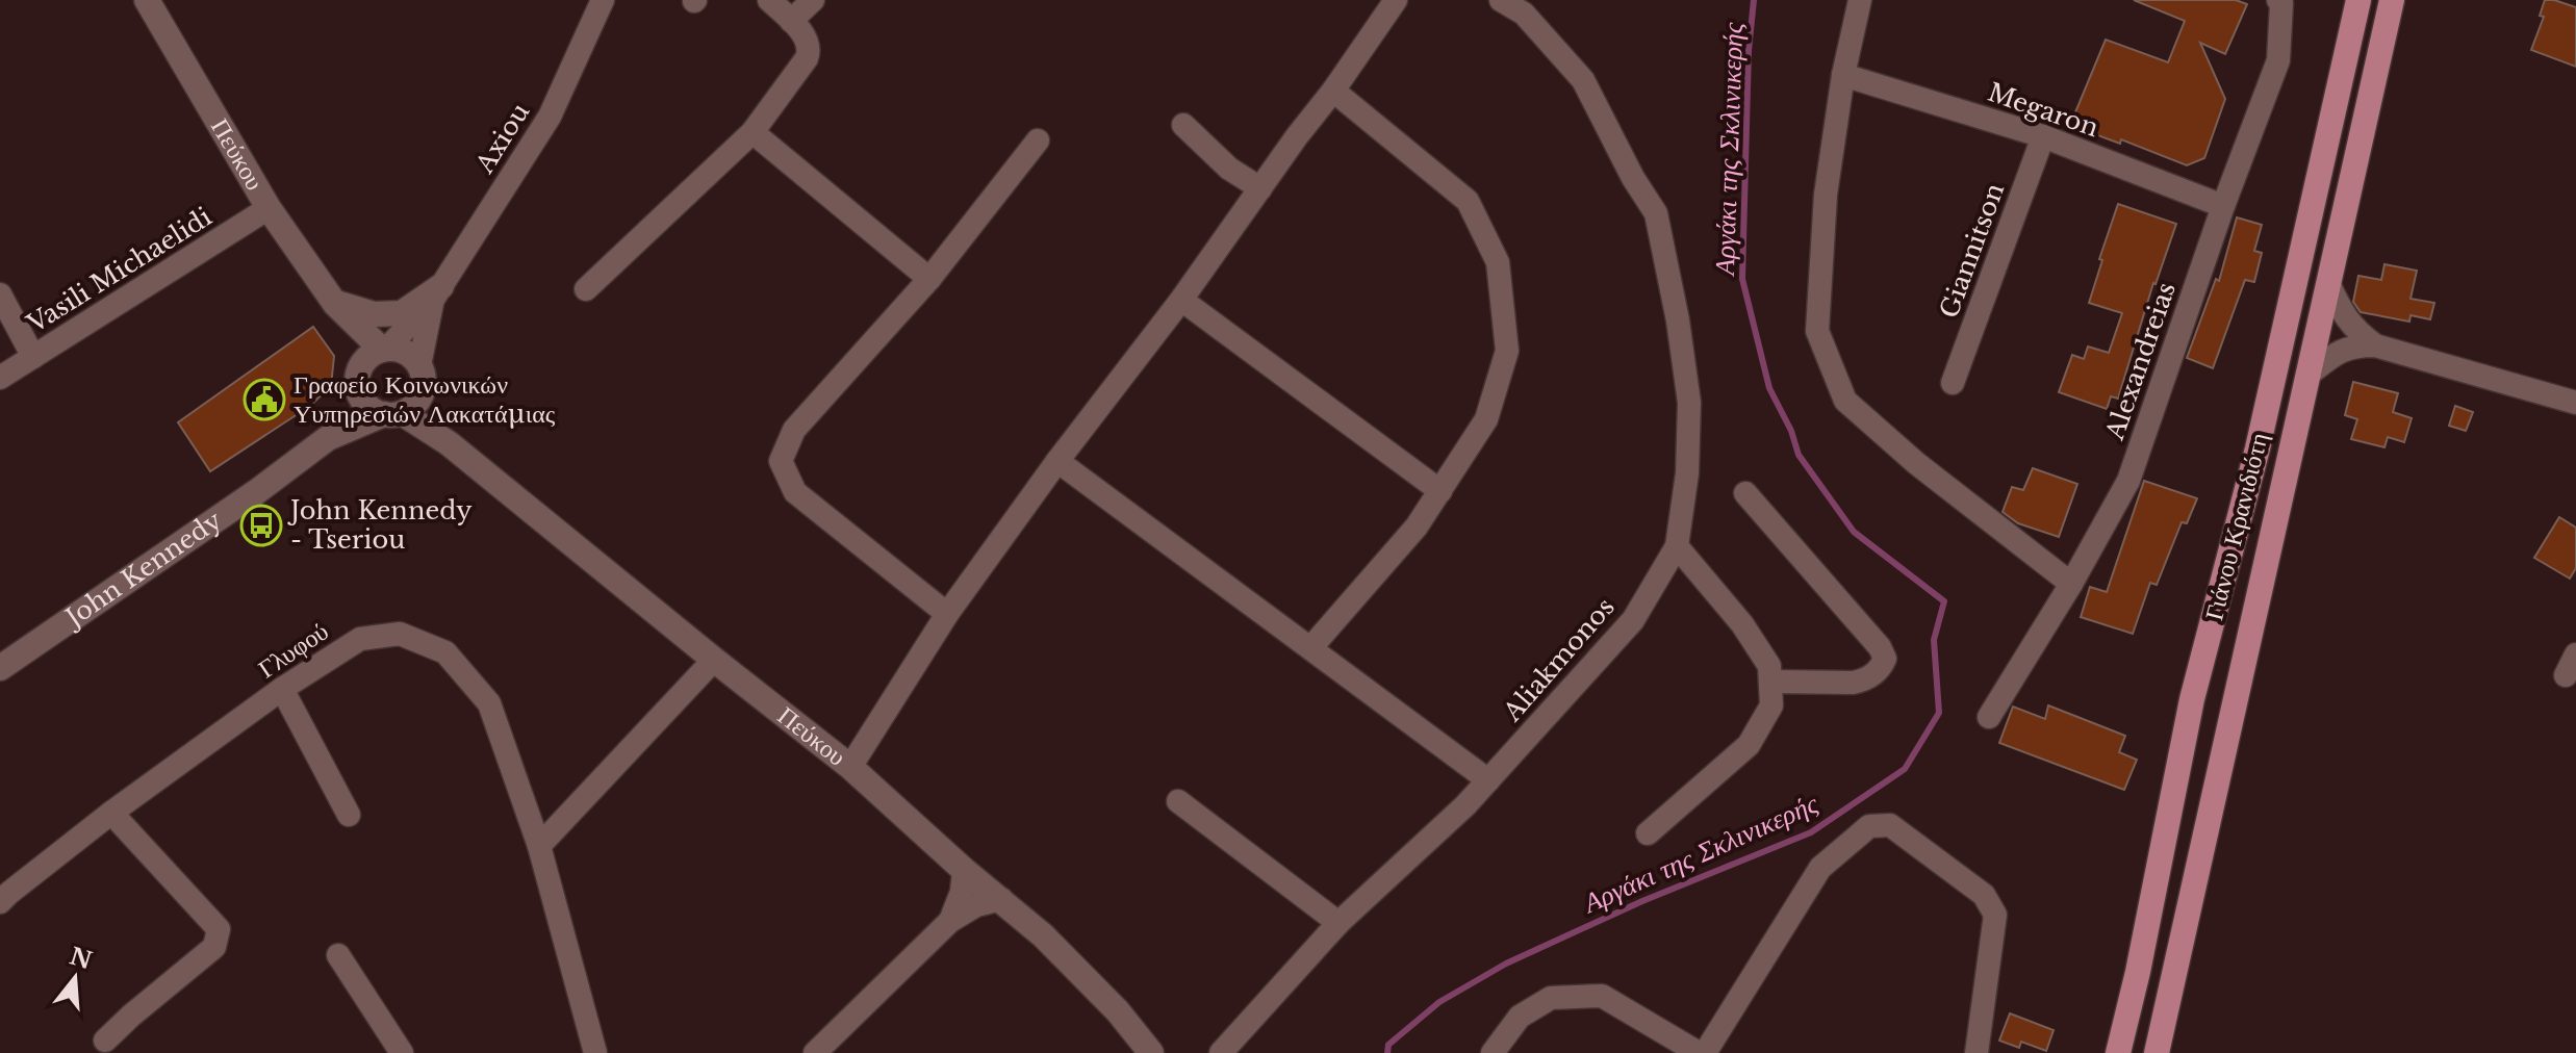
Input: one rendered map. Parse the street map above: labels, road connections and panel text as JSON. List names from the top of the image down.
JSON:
{
  "streets": {
    "main road": ["Πεύκου", "Γιάνου Κρανιδιότη", "John Kennedy"],
    "street": [
      "Megaron",
      "Axiou",
      "Giannitson",
      "Vasili Michaelidi",
      "Alexandreias",
      "Γλυφού",
      "Aliakmonos"
    ]
  },
  "crossings": [
    ["Megaron", "Giannitson"],
    ["Megaron", "Alexandreias"],
    ["Axiou", "Πεύκου"],
    ["Πεύκου", "Vasili Michaelidi"]
  ],
  "water": ["Αργάκι της Σκλινικερής"],
  "places": {
    "public building": ["Γραφείο Κοινωνικών Υυπηρεσιών Λακατάμιας"],
    "bus stop": ["John Kennedy - Tseriou"]
  },
  "north": "top"
}
